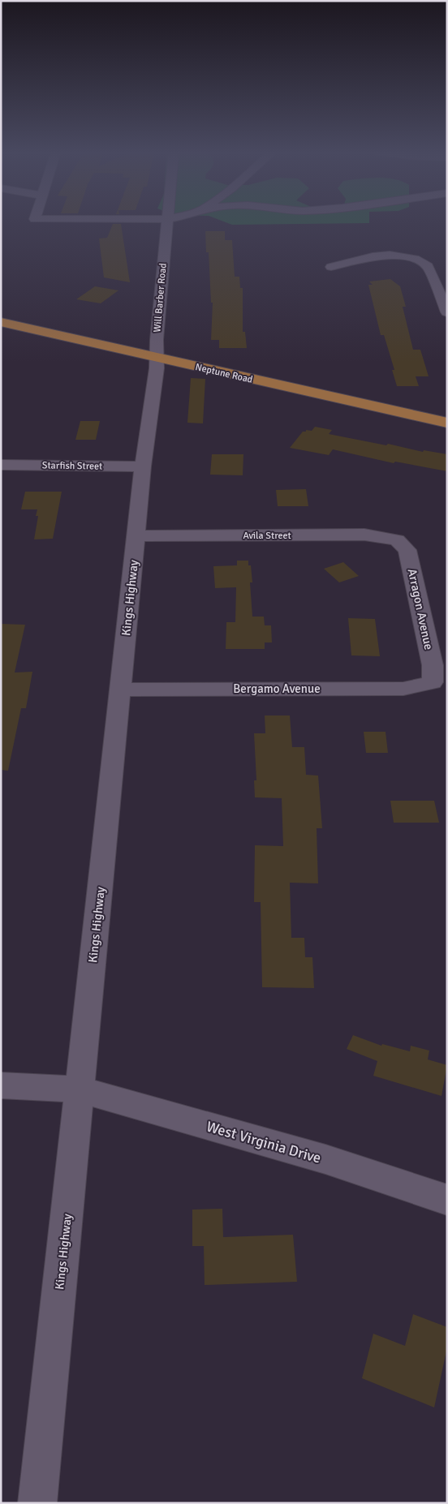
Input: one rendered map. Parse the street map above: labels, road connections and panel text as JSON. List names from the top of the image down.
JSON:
{
  "streets": {
    "main road": ["Neptune Road"],
    "street": [
      "Will Barber Road",
      "Starfish Street",
      "Avila Street",
      "Kings Highway",
      "Arragon Avenue",
      "Bergamo Avenue",
      "West Virginia Drive"
    ]
  },
  "crossings": [
    ["Will Barber Road", "Neptune Road"],
    ["Will Barber Road", "Kings Highway"],
    ["Neptune Road", "Kings Highway"],
    ["Starfish Street", "Kings Highway"],
    ["Avila Street", "Kings Highway"],
    ["Avila Street", "Arragon Avenue"],
    ["Kings Highway", "Bergamo Avenue"],
    ["Kings Highway", "West Virginia Drive"],
    ["Arragon Avenue", "Bergamo Avenue"]
  ]
}
